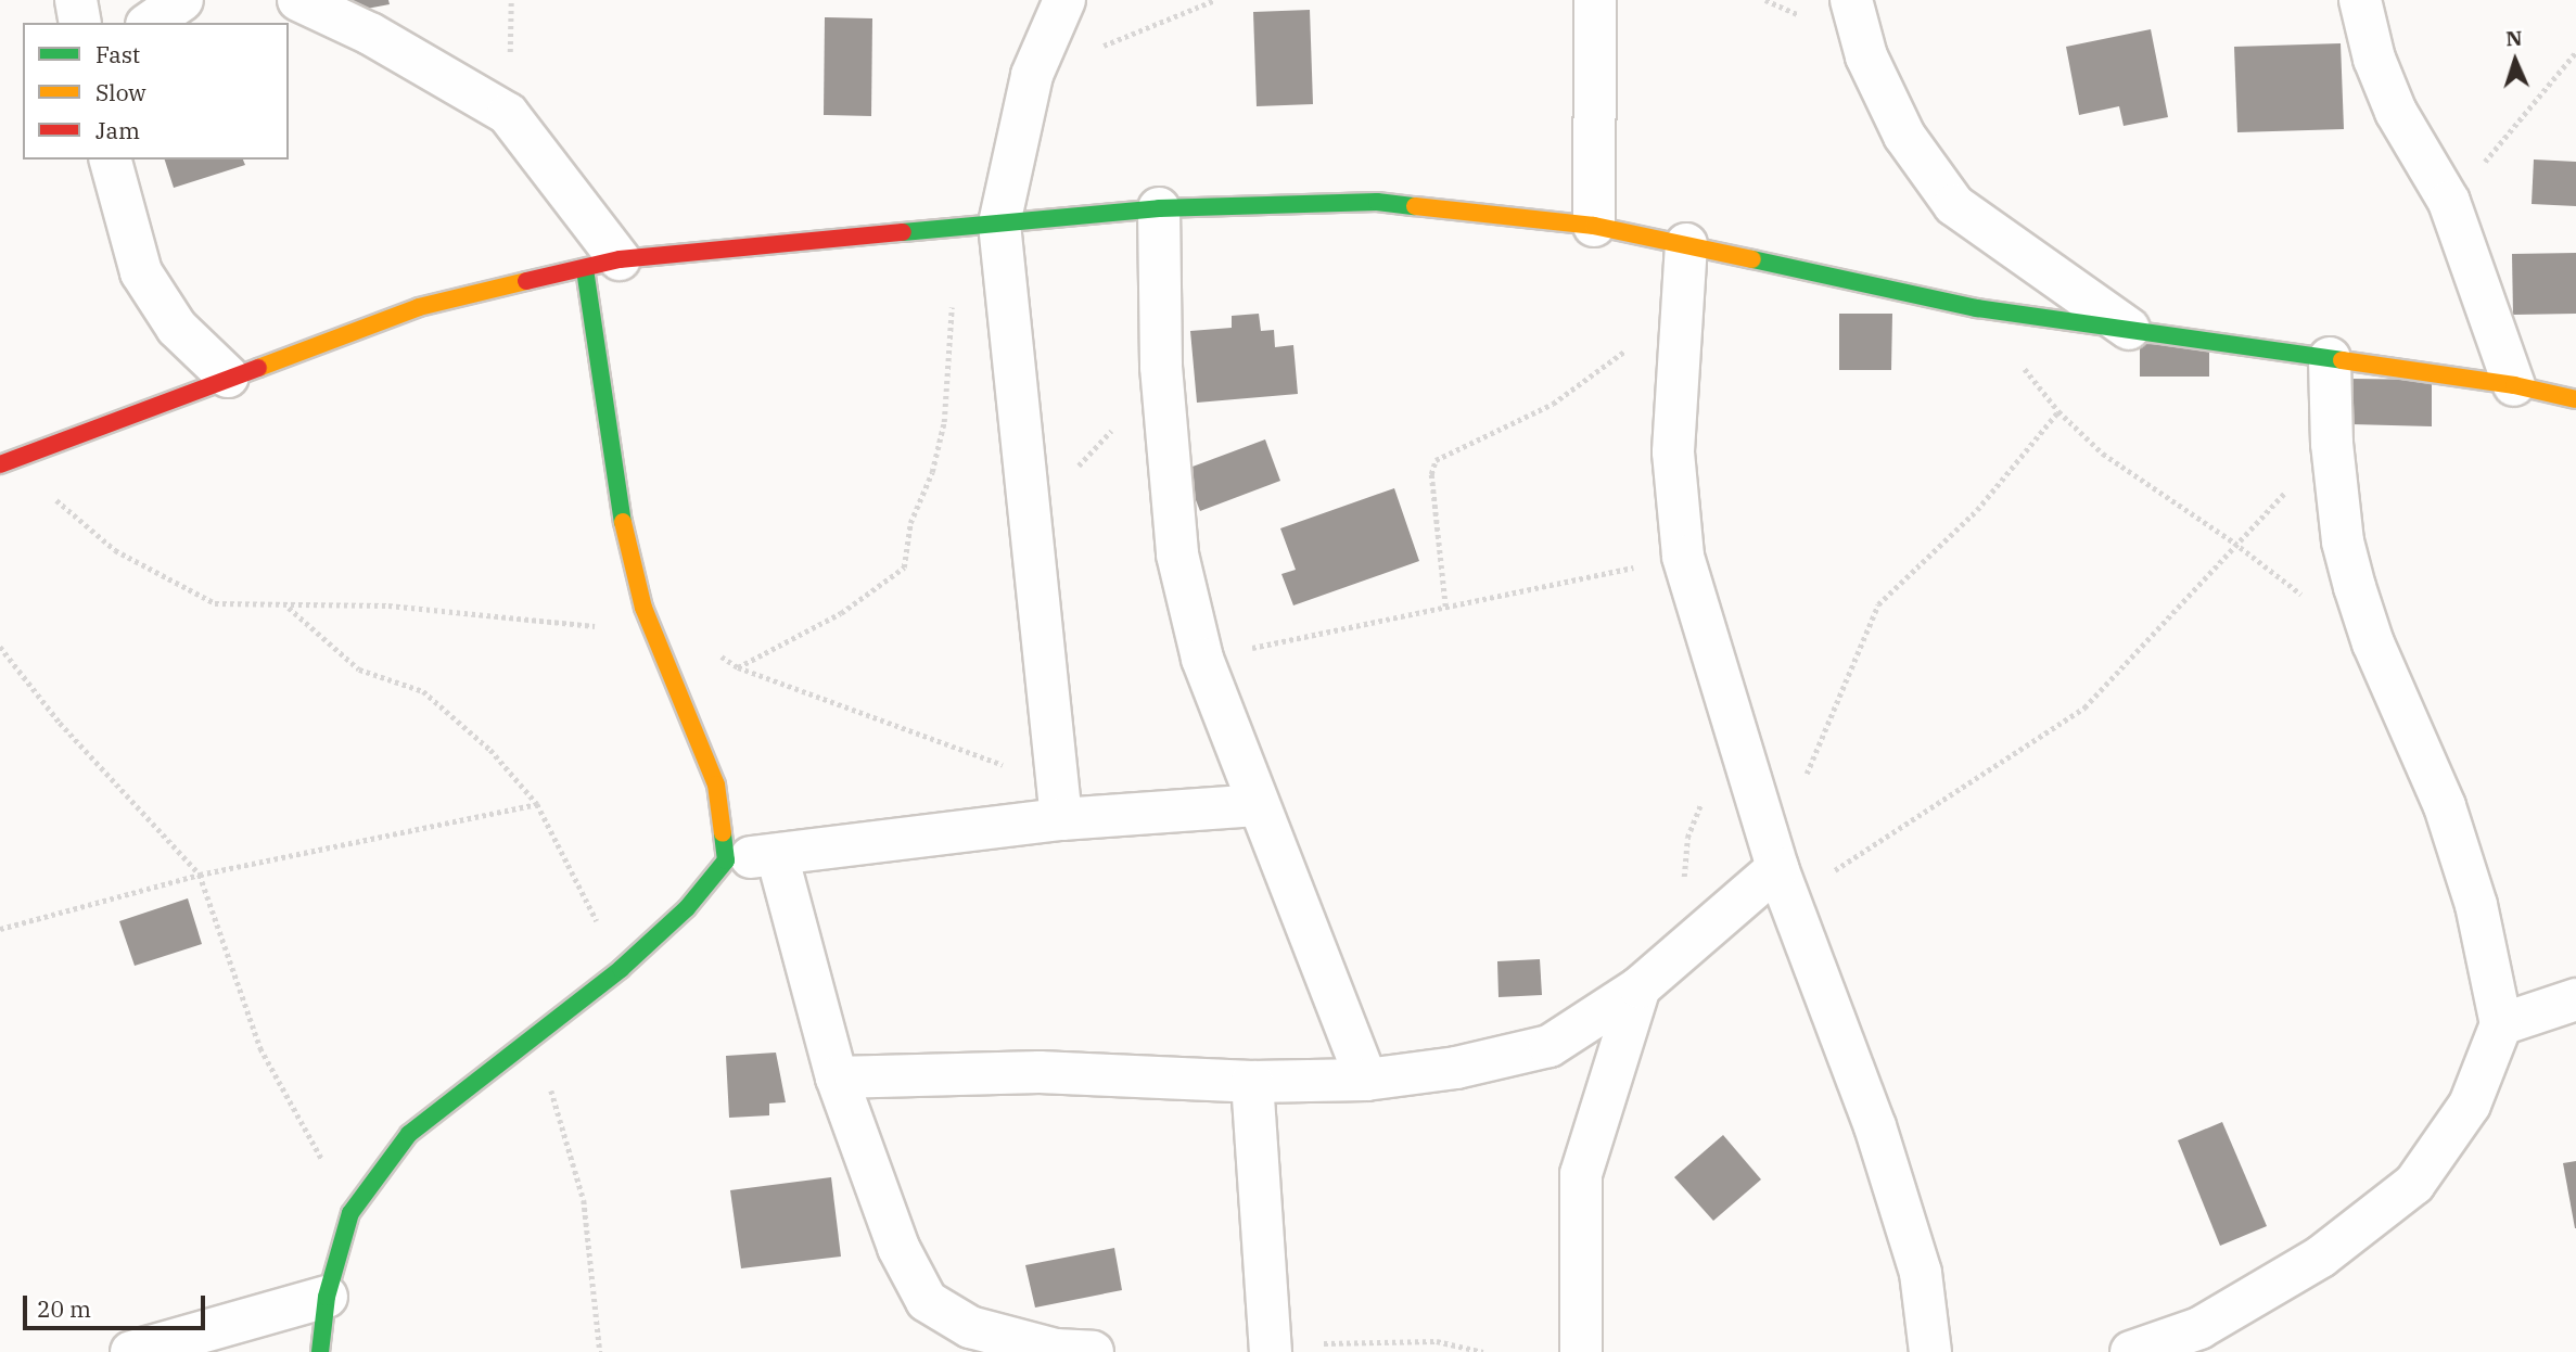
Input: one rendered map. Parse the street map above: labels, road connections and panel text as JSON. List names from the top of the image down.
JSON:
{
  "legend": ["Fast", "Slow", "Jam"],
  "scale_bar": "20 m",
  "north": "top"
}
